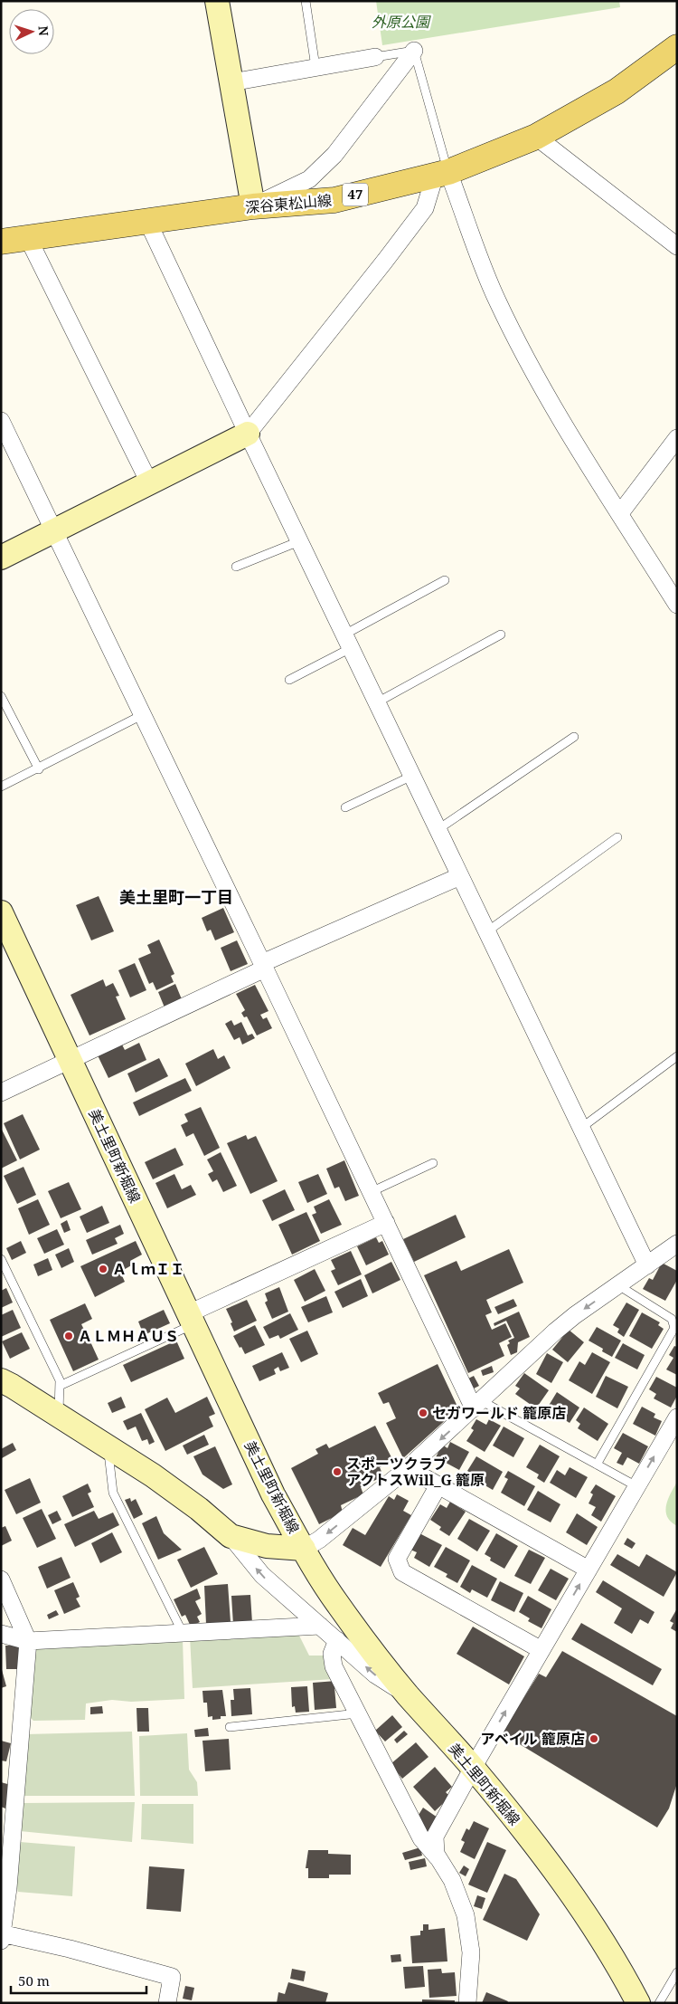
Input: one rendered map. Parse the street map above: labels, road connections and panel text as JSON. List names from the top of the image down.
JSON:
{
  "streets": {
    "main road": ["47", "深谷東松山線", "美土里町新堀線"]
  },
  "districts": ["美土里町一丁目"],
  "parks": ["外原公園"],
  "places": [
    "ＡｌｍＩＩ",
    "ＡＬＭＨＡＵＳ",
    "セガワールド 籠原店",
    "スポーツクラブ アクトスWill_G 籠原",
    "アベイル 籠原店"
  ],
  "scale_bar": "50 m",
  "north": "right"
}
